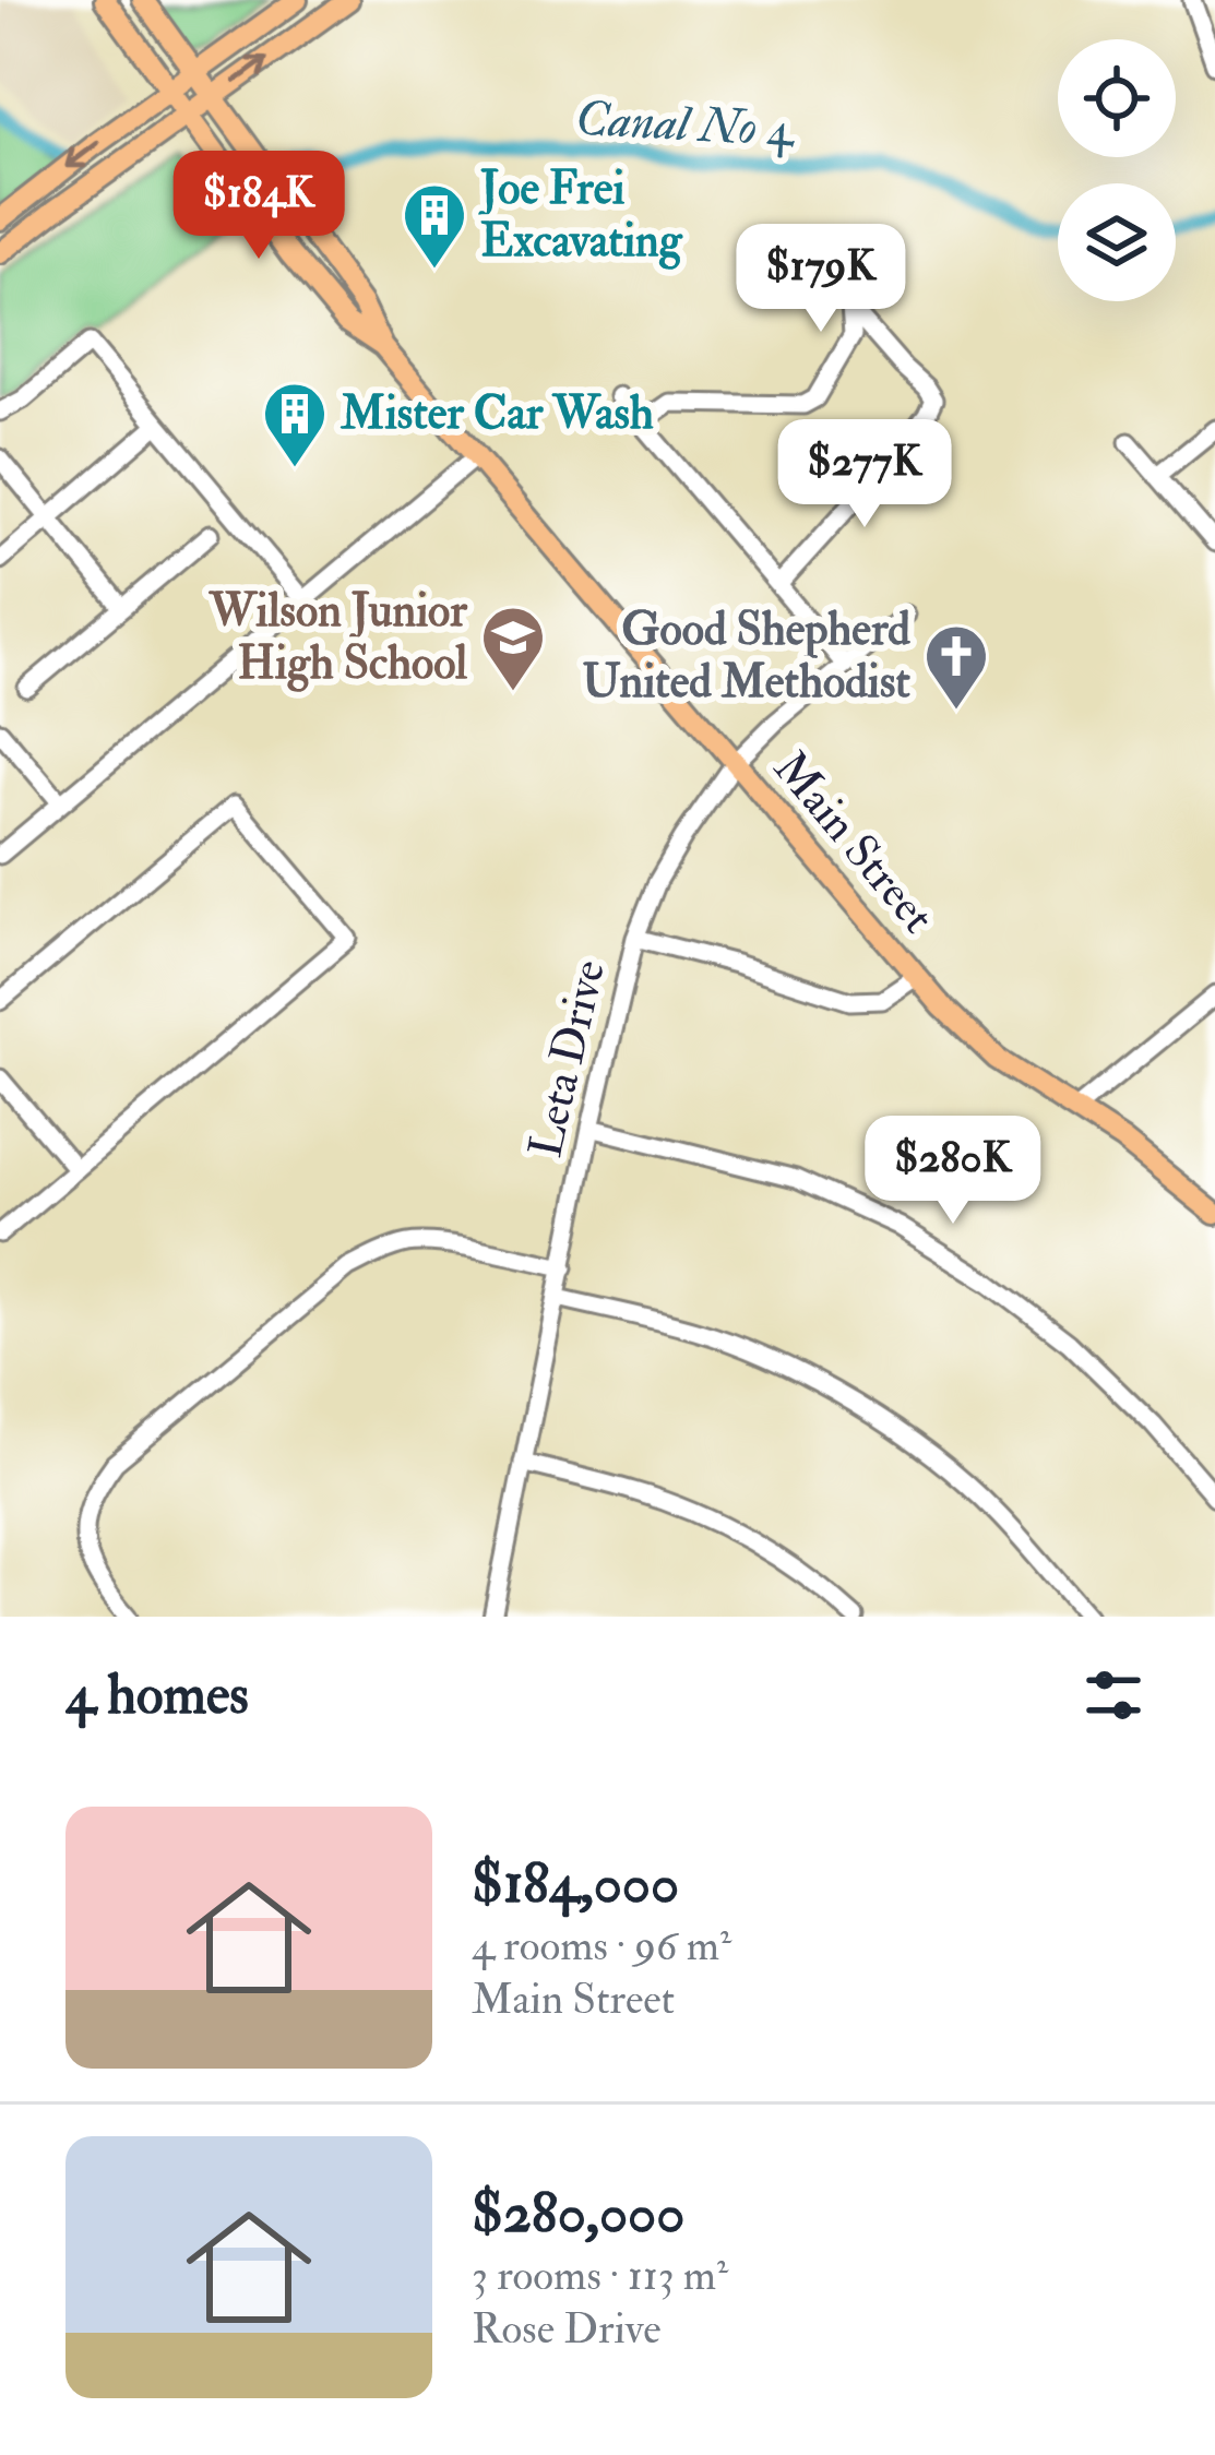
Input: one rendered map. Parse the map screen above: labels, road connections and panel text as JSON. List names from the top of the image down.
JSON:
{
  "streets": {
    "main road": ["Main Street"],
    "street": ["Leta Drive"]
  },
  "crossings": [
    ["Main Street", "Leta Drive"]
  ],
  "water": ["Canal No 4"],
  "places": {
    "building": ["Joe Frei Excavating", "Mister Car Wash"],
    "school or university": ["Wilson Junior High School"],
    "church": ["Good Shepherd United Methodist"]
  },
  "page": {
    "price": [
      "$184K",
      "$179K",
      "$277K",
      "$280K"
    ],
    "heading": "4 homes",
    "list": [
      {
        "name": "$184,000",
        "note": "4 rooms · 96 m² · Main Street"
      },
      {
        "name": "$280,000",
        "note": "3 rooms · 113 m² · Rose Drive"
      }
    ]
  }
}
